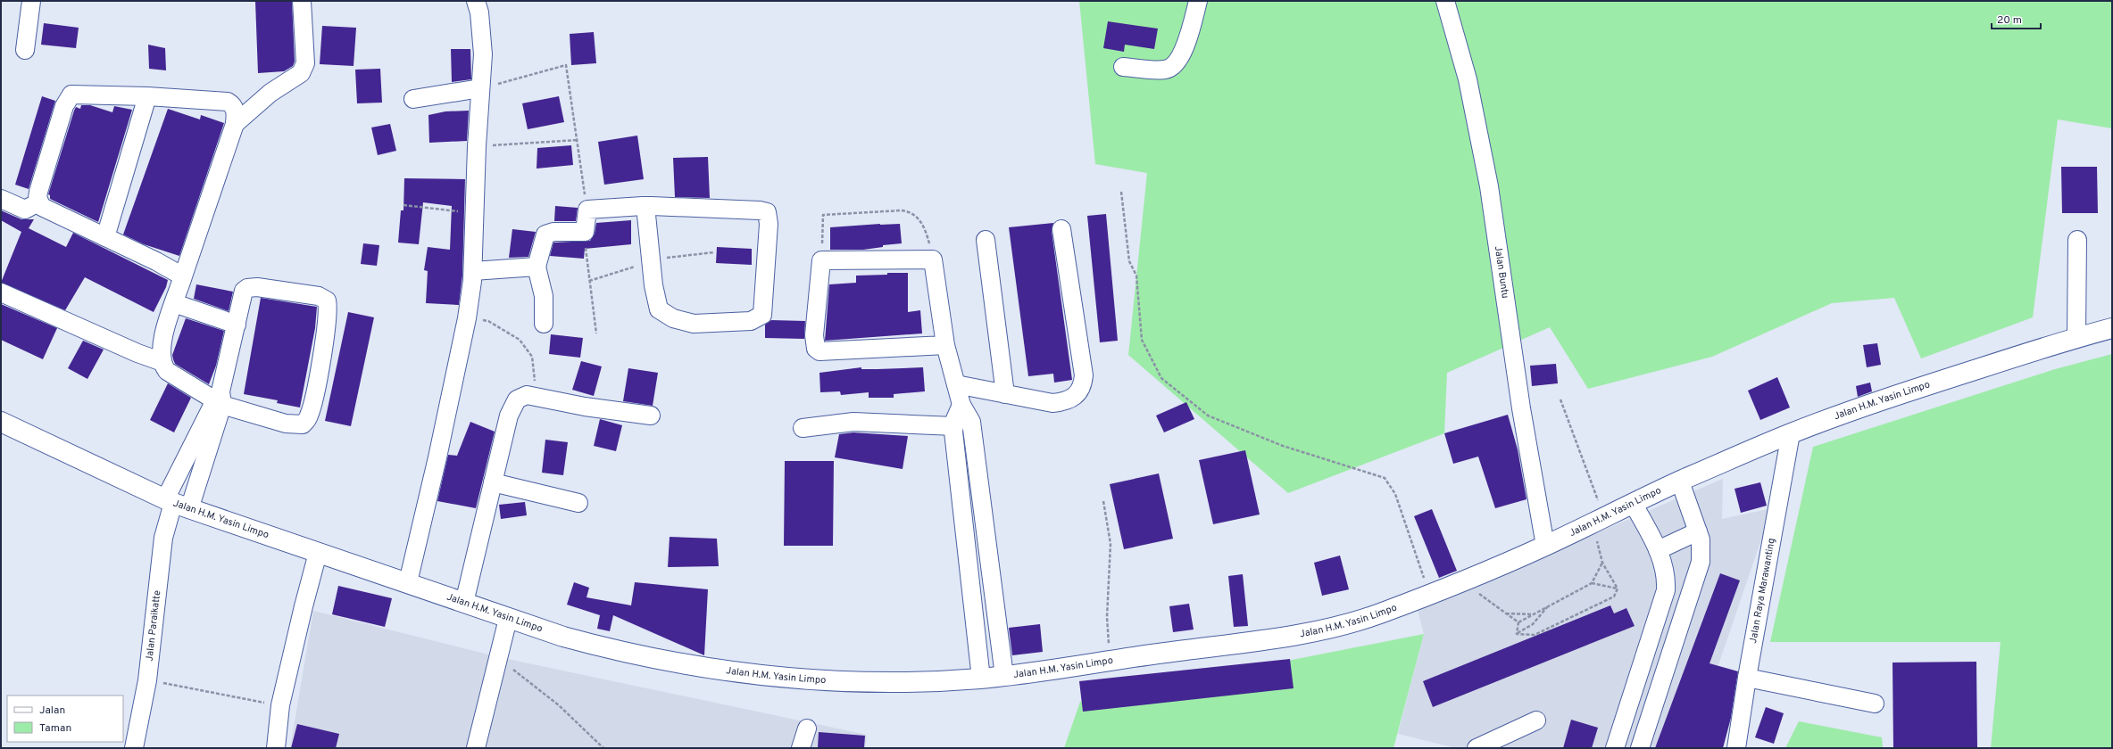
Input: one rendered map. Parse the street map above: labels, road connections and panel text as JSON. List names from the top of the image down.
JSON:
{
  "streets": {
    "main road": ["Jalan H.M. Yasin Limpo"],
    "street": ["Jalan Buntu", "Jalan Raya Marawanting", "Jalan Paraikatte"]
  },
  "crossings": [
    ["Jalan Buntu", "Jalan H.M. Yasin Limpo"],
    ["Jalan H.M. Yasin Limpo", "Jalan Raya Marawanting"],
    ["Jalan H.M. Yasin Limpo", "Jalan Paraikatte"]
  ],
  "legend": ["Jalan", "Taman"],
  "scale_bar": "20 m"
}
